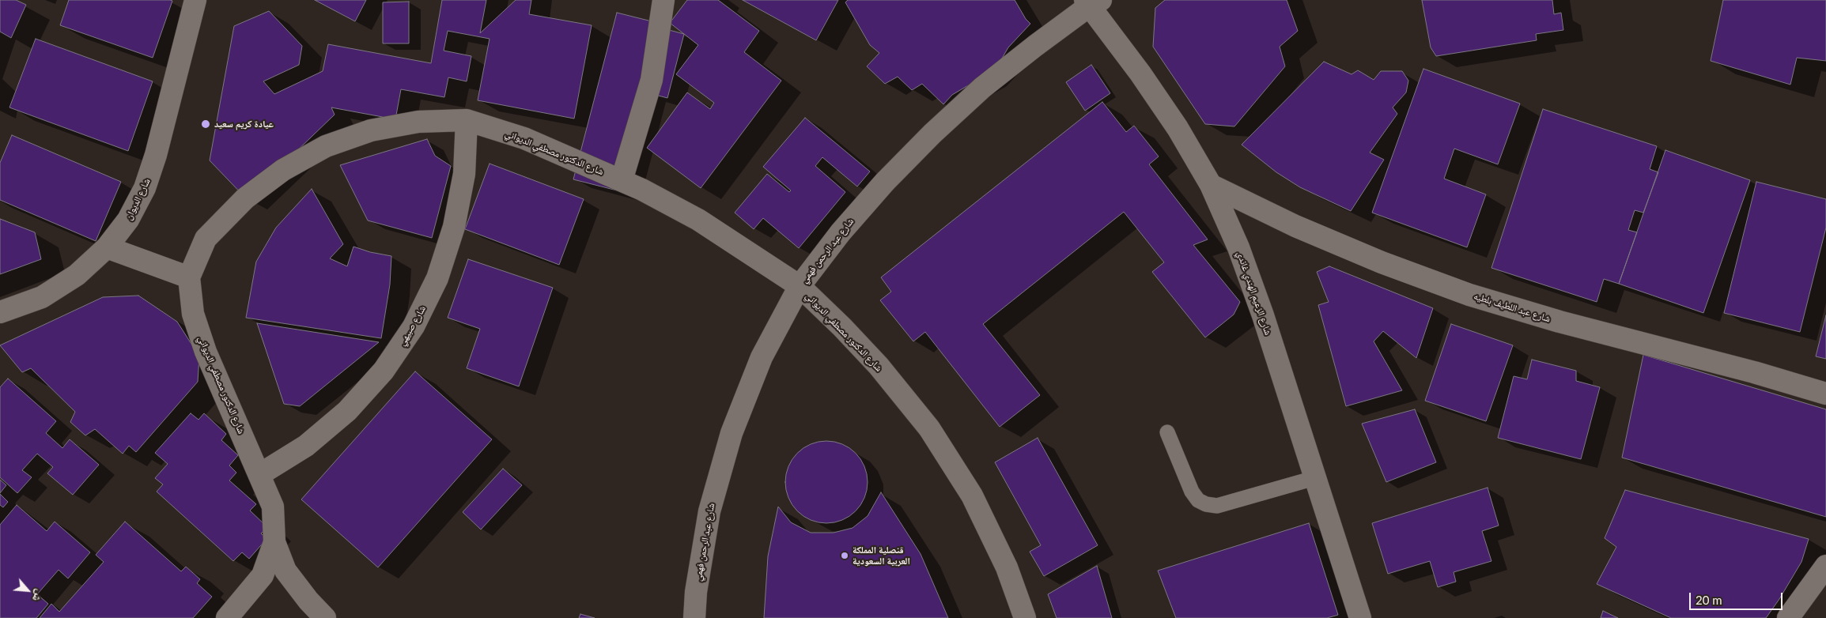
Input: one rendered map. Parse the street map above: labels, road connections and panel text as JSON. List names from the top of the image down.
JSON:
{
  "streets": {
    "street": [
      "شارع الدكتور مصطفي الديواني",
      "شارع الديوان",
      "شارع عبد الرحمن فهمي",
      "شارع الزعيم الهندي غاندي",
      "شارع عبد اللطيف بلطيه",
      "شارع صبيهي"
    ]
  },
  "crossings": [
    ["شارع الدكتور مصطفي الديواني", "شارع عبد الرحمن فهمي"],
    ["شارع الدكتور مصطفي الديواني", "شارع صبيهي"],
    ["شارع عبد الرحمن فهمي", "شارع الزعيم الهندي غاندي"],
    ["شارع الزعيم الهندي غاندي", "شارع عبد اللطيف بلطيه"]
  ],
  "places": ["عيادة كريم سعيد", "قنصلية المملكة العربية السعودية"],
  "scale_bar": "20 m",
  "north": "bottom right"
}
